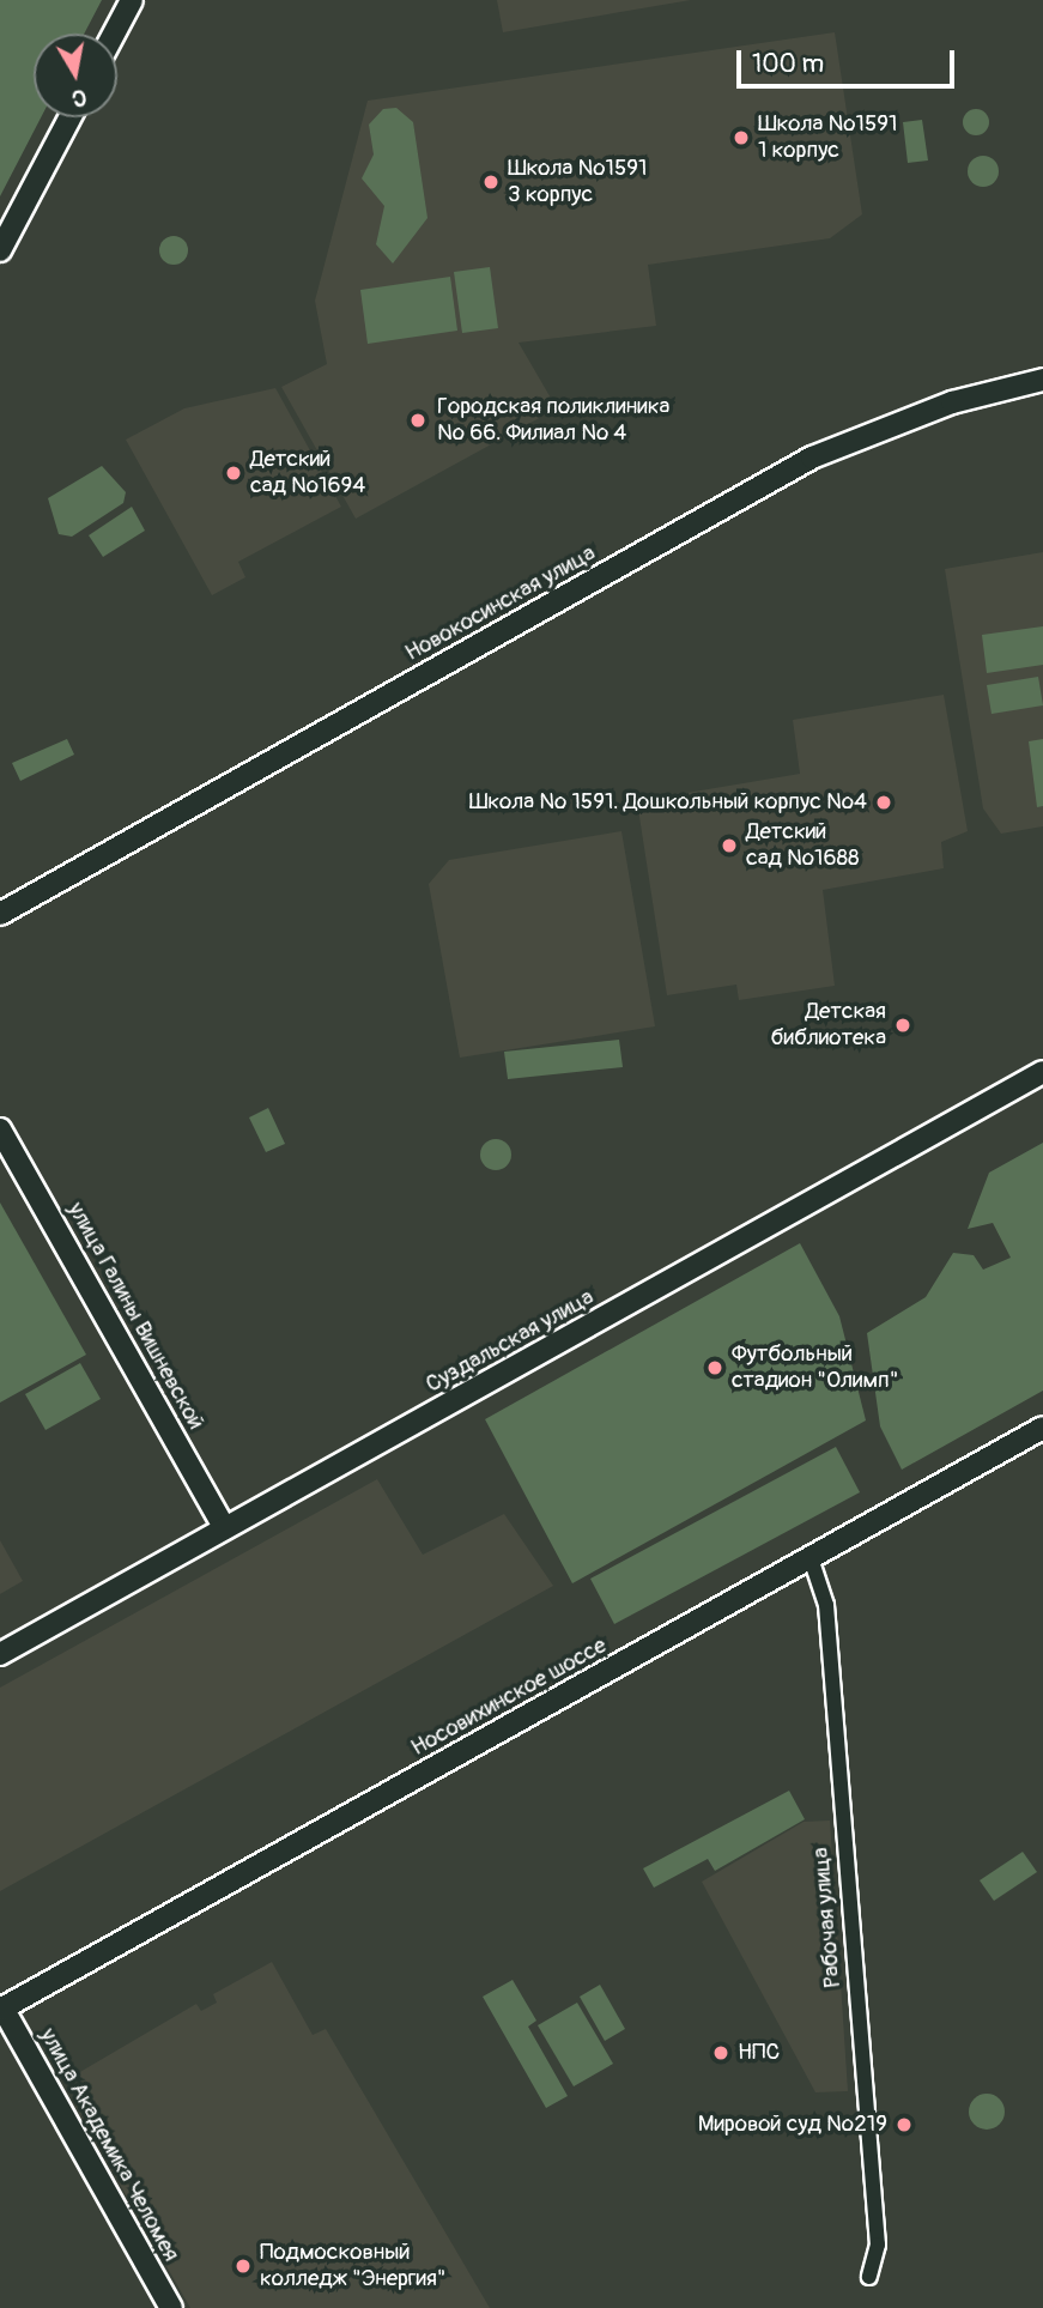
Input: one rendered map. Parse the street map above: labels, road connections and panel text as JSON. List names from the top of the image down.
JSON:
{
  "streets": {
    "street": [
      "Новокосинская улица",
      "улица Галины Вишневской",
      "Суздальская улица",
      "Носовихинское шоссе",
      "Рабочая улица",
      "улица Академика Челомея"
    ]
  },
  "crossings": [
    ["улица Галины Вишневской", "Суздальская улица"],
    ["Носовихинское шоссе", "Рабочая улица"],
    ["Носовихинское шоссе", "улица Академика Челомея"]
  ],
  "places": [
    "Школа №1591 1 корпус",
    "Школа №1591 3 корпус",
    "Городская поликлиника № 66. Филиал № 4",
    "Детский сад №1694",
    "Школа № 1591. Дошкольный корпус №4",
    "Детский сад №1688",
    "Детская библиотека",
    "Футбольный стадион \"Олимп\"",
    "НПС",
    "Мировой суд №219",
    "Подмосковный колледж \"Энергия\""
  ],
  "scale_bar": "100 m",
  "north": "bottom"
}
